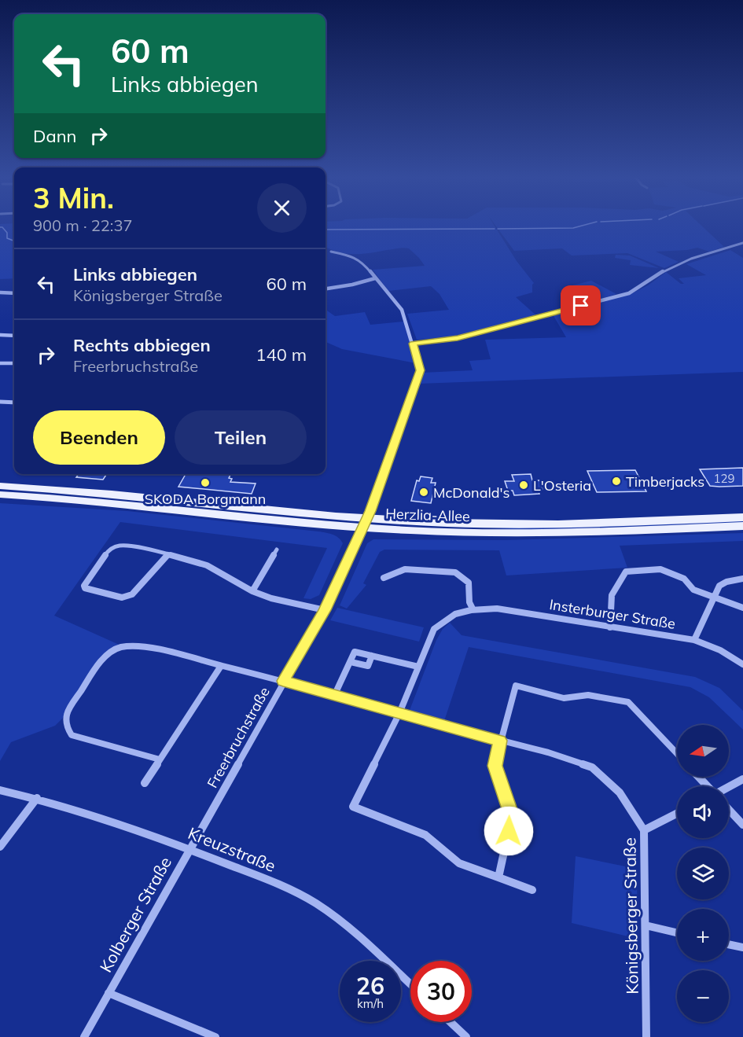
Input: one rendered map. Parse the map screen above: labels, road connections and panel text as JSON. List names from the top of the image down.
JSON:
{
  "streets": {
    "main road": ["Herzlia-Allee"],
    "street": [
      "Insterburger Straße",
      "Freerbruchstraße",
      "Kreuzstraße",
      "Kolberger Straße",
      "Königsberger Straße"
    ]
  },
  "crossings": [
    ["Herzlia-Allee", "Freerbruchstraße"],
    ["Insterburger Straße", "Königsberger Straße"],
    ["Freerbruchstraße", "Kreuzstraße"],
    ["Freerbruchstraße", "Kolberger Straße"],
    ["Freerbruchstraße", "Königsberger Straße"],
    ["Kreuzstraße", "Kolberger Straße"]
  ],
  "places": [
    "Timberjacks",
    "SKODA Borgmann",
    "L'Osteria",
    "McDonald's"
  ],
  "house_numbers": ["129"],
  "north": "left",
  "page": {
    "turn": ["60 m", "Links abbiegen"],
    "then": "Dann",
    "heading": ["3 Min.", "900 m · 22:37"],
    "list": [
      {
        "name": "Links abbiegen",
        "note": "Königsberger Straße",
        "value": "60 m"
      },
      {
        "name": "Rechts abbiegen",
        "note": "Freerbruchstraße",
        "value": "140 m"
      }
    ],
    "buttons": ["Beenden", "Teilen"],
    "map_buttons": ["+", "−"],
    "speed": "26 km/h",
    "limit": "30"
  }
}
